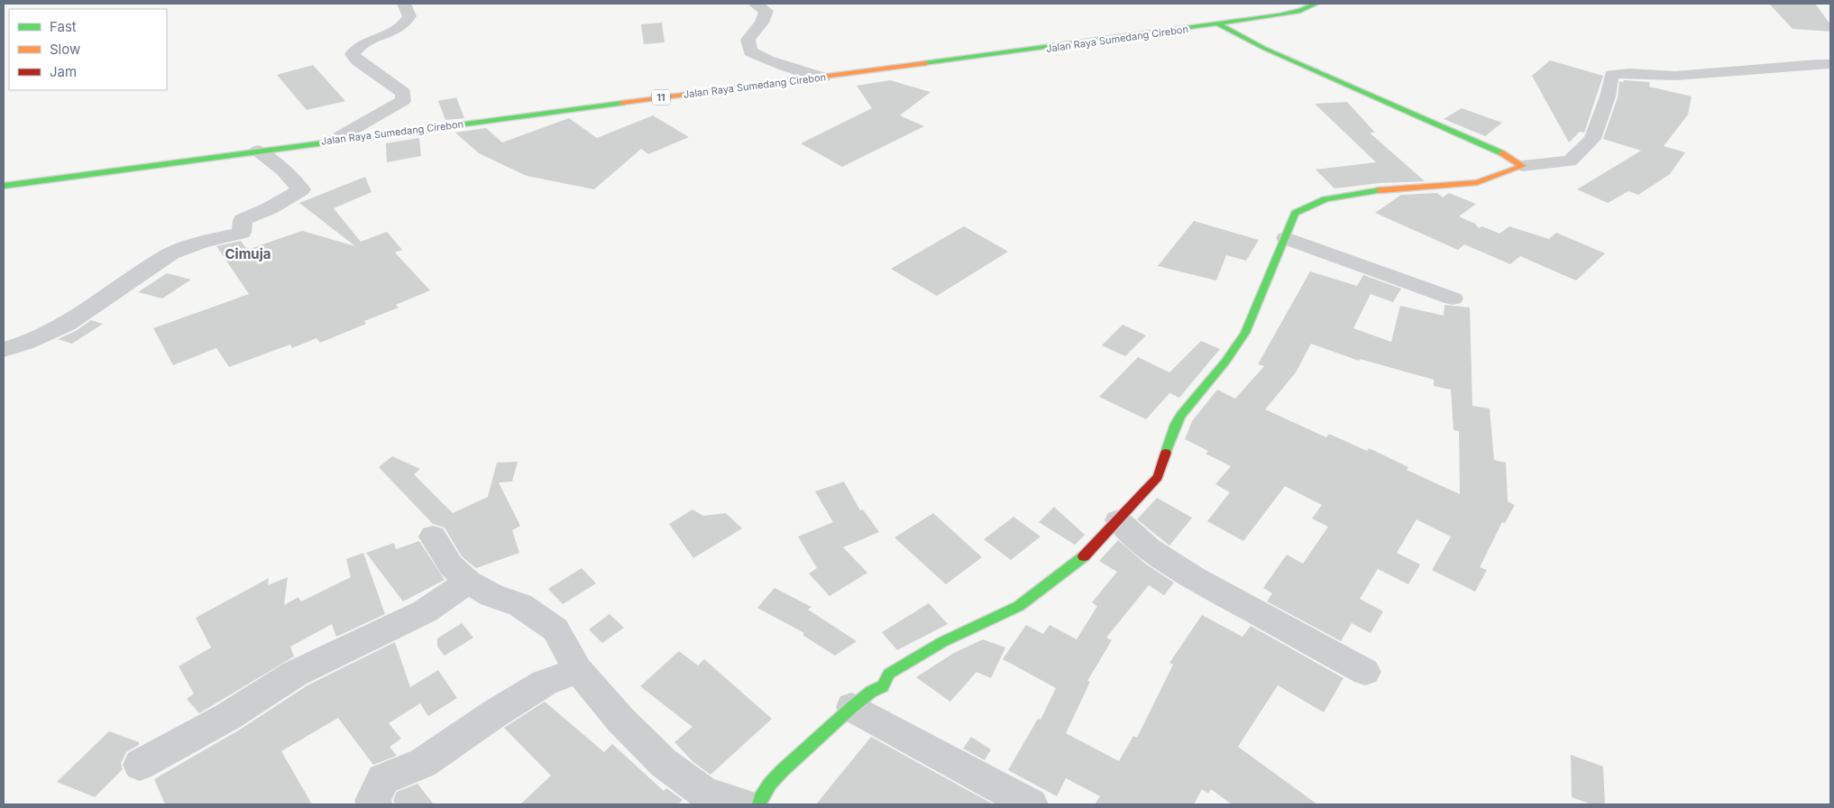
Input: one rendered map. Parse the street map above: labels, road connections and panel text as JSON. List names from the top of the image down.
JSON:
{
  "streets": {
    "main road": ["Jalan Raya Sumedang Cirebon", "11"]
  },
  "districts": ["Cimuja"],
  "legend": ["Fast", "Slow", "Jam"]
}
